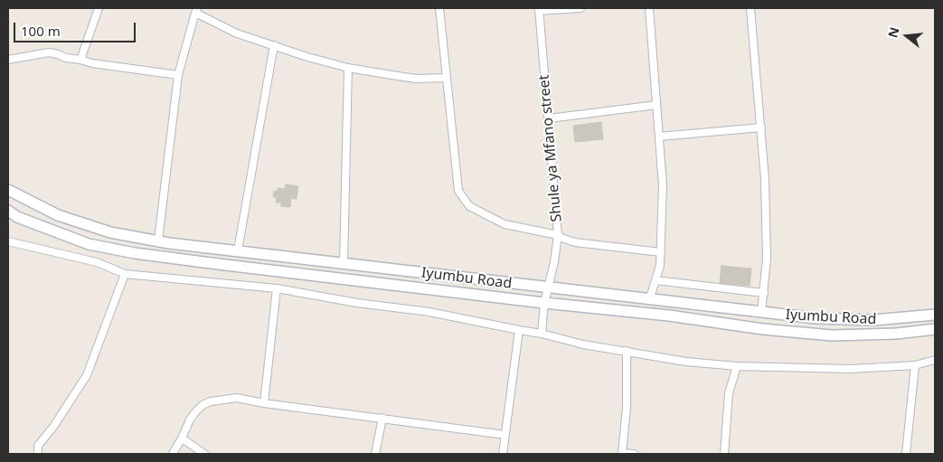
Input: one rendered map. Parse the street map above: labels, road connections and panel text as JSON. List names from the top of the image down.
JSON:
{
  "streets": {
    "main road": ["Iyumbu Road"],
    "street": ["Shule ya Mfano street"]
  },
  "crossings": [
    ["Shule ya Mfano street", "Iyumbu Road"]
  ],
  "scale_bar": "100 m",
  "north": "left"
}
